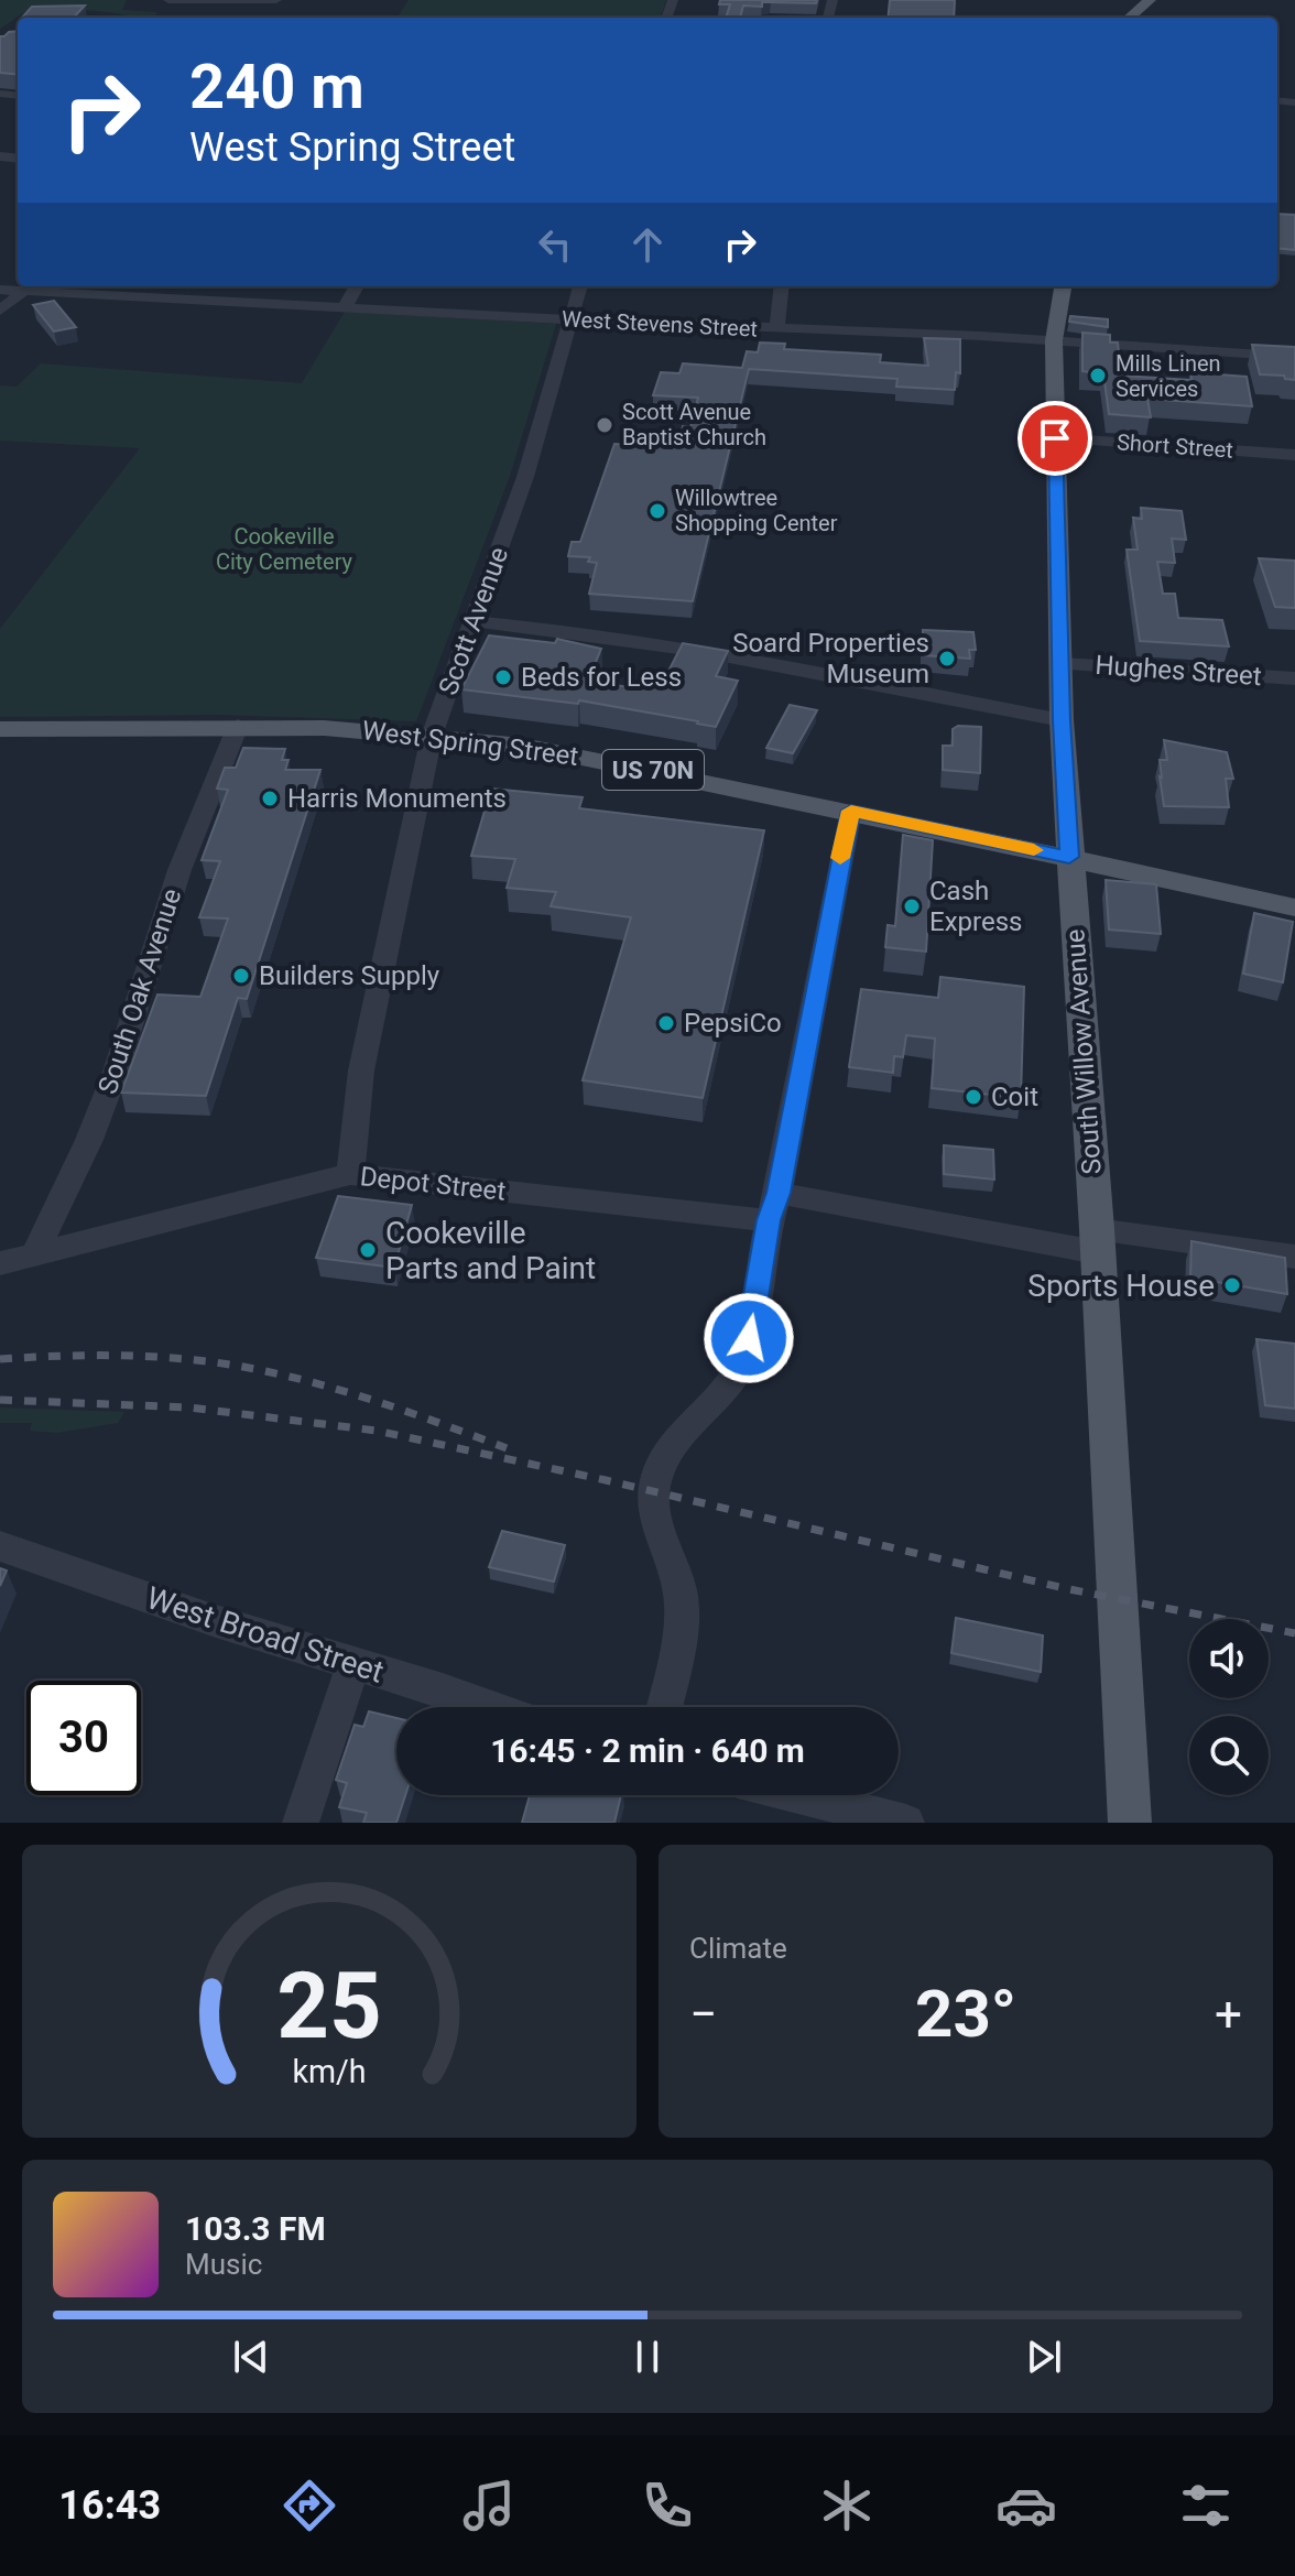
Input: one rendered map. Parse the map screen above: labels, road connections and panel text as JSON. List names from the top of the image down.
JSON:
{
  "streets": {
    "main road": ["West Spring Street", "US 70N", "South Willow Avenue"],
    "street": [
      "West Stevens Street",
      "Short Street",
      "Scott Avenue",
      "Hughes Street",
      "South Oak Avenue",
      "Depot Street",
      "West Broad Street"
    ]
  },
  "crossings": [
    ["West Stevens Street", "Scott Avenue"],
    ["West Stevens Street", "South Willow Avenue"],
    ["Short Street", "South Willow Avenue"],
    ["Scott Avenue", "West Spring Street"],
    ["Scott Avenue", "Depot Street"],
    ["Hughes Street", "South Willow Avenue"],
    ["West Spring Street", "South Oak Avenue"],
    ["West Spring Street", "South Willow Avenue"],
    ["South Oak Avenue", "Depot Street"],
    ["South Willow Avenue", "Depot Street"]
  ],
  "parks": ["Cookeville City Cemetery"],
  "places": [
    "Mills Linen Services",
    "Scott Avenue Baptist Church",
    "Willowtree Shopping Center",
    "Soard Properties Museum",
    "Beds for Less",
    "Harris Monuments",
    "Cash Express",
    "Builders Supply",
    "PepsiCo",
    "Coit",
    "Cookeville Parts and Paint",
    "Sports House"
  ],
  "page": {
    "turn": ["240 m", "West Spring Street"],
    "limit": "30",
    "trip": "16:45 · 2 min · 640 m",
    "tile": "Climate",
    "heat": ["−", "23°", "+"],
    "song": ["103.3 FM", "Music"],
    "tabs": "16:43",
    "gauge": ["25", "km/h"]
  }
}
